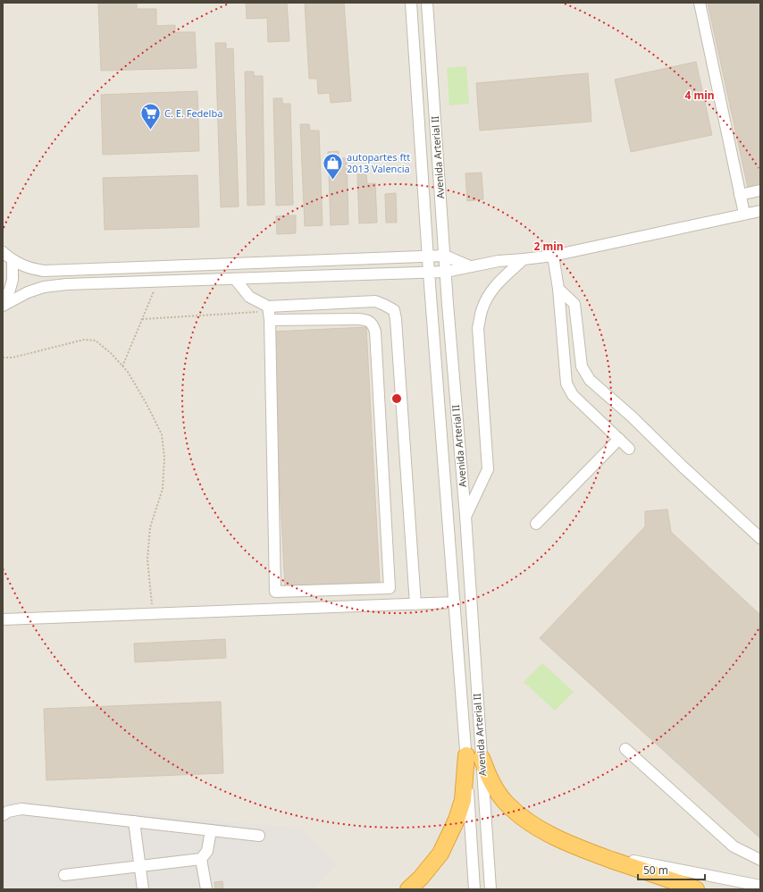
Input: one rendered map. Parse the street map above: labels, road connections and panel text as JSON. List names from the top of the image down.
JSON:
{
  "streets": {
    "street": ["Avenida Arterial II"]
  },
  "places": {
    "supermarket": ["C. E. Fedelba"],
    "shop": ["autopartes ftt 2013 Valencia"]
  },
  "scale_bar": "50 m",
  "rings": ["4 min", "2 min"]
}
